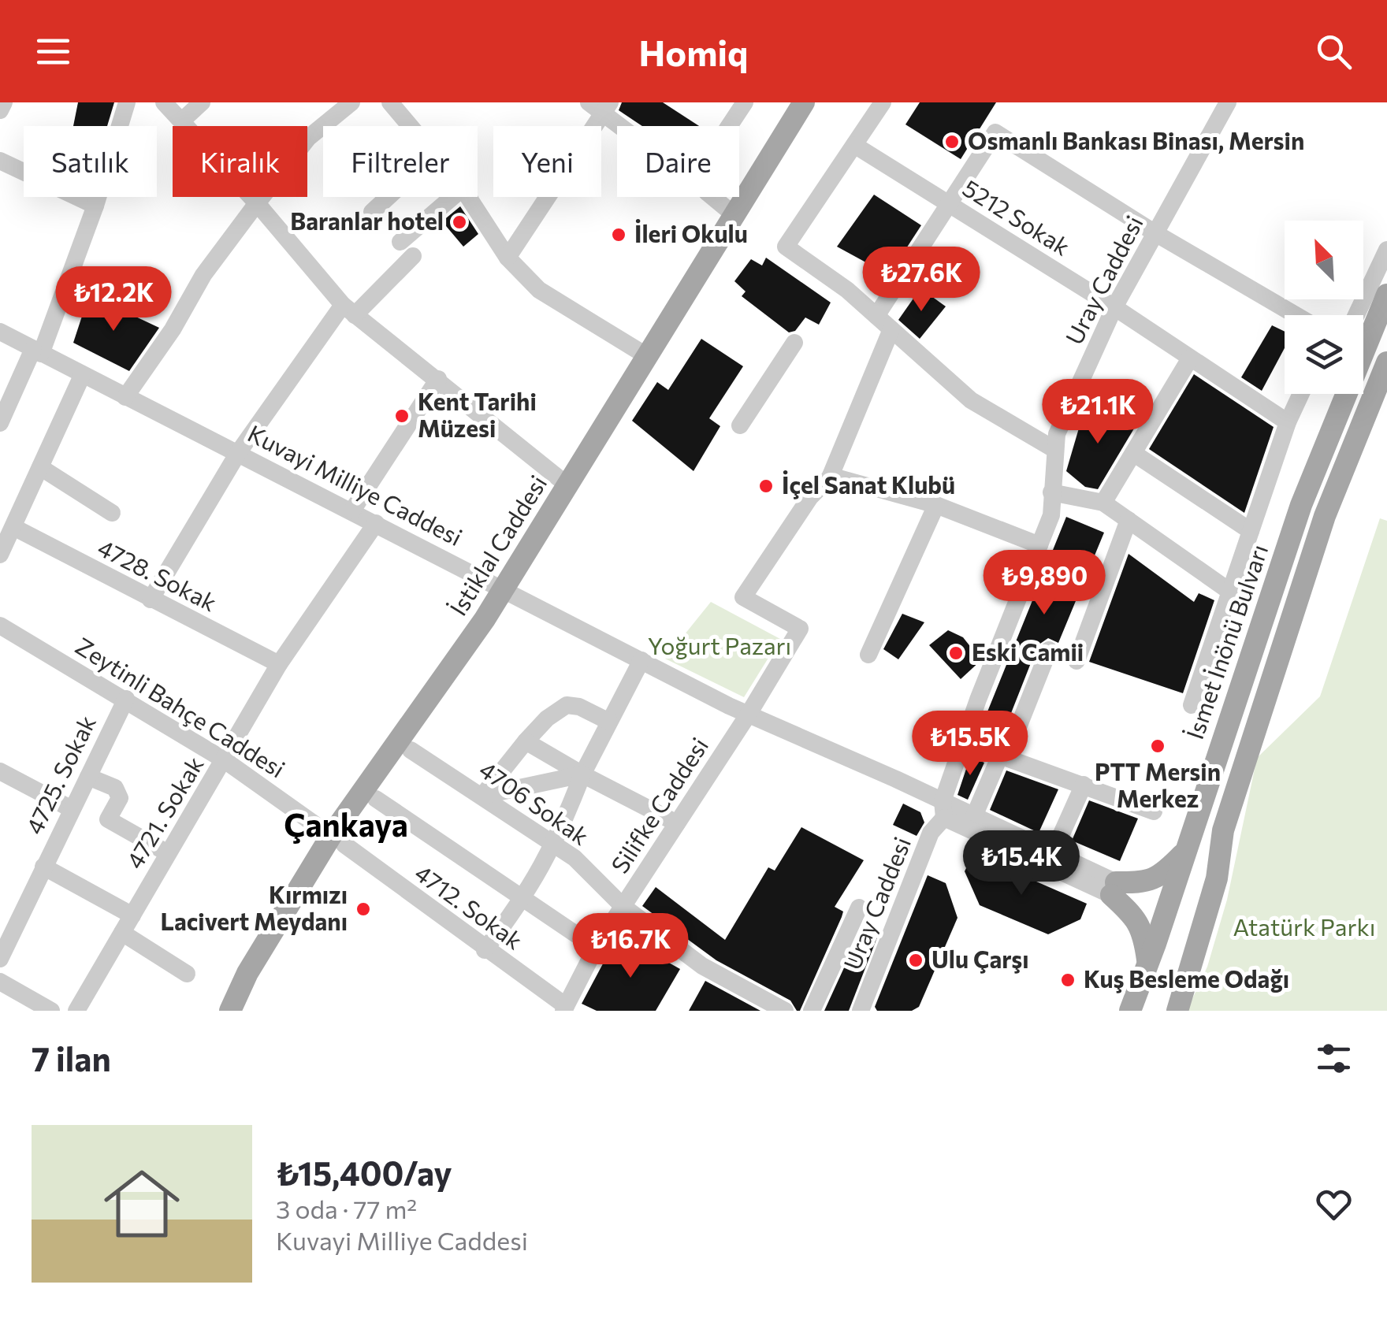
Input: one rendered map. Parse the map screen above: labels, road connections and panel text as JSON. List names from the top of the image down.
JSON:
{
  "streets": {
    "main road": ["İstiklal Caddesi", "İsmet İnönü Bulvarı"],
    "street": [
      "5212 Sokak",
      "Uray Caddesi",
      "Kuvayi Milliye Caddesi",
      "4728. Sokak",
      "Zeytinli Bahçe Caddesi",
      "4725. Sokak",
      "4706 Sokak",
      "Silifke Caddesi",
      "4721. Sokak",
      "4712. Sokak"
    ]
  },
  "crossings": [
    ["5212 Sokak", "Uray Caddesi"],
    ["Uray Caddesi", "Kuvayi Milliye Caddesi"],
    ["Kuvayi Milliye Caddesi", "İstiklal Caddesi"],
    ["Kuvayi Milliye Caddesi", "Silifke Caddesi"],
    ["Kuvayi Milliye Caddesi", "4721. Sokak"],
    ["İstiklal Caddesi", "Zeytinli Bahçe Caddesi"],
    ["İstiklal Caddesi", "4712. Sokak"],
    ["4728. Sokak", "4721. Sokak"],
    ["Zeytinli Bahçe Caddesi", "4725. Sokak"],
    ["Zeytinli Bahçe Caddesi", "4721. Sokak"],
    ["Zeytinli Bahçe Caddesi", "4712. Sokak"],
    ["4706 Sokak", "Silifke Caddesi"],
    ["Silifke Caddesi", "4712. Sokak"]
  ],
  "districts": ["Çankaya"],
  "parks": ["Yoğurt Pazarı", "Atatürk Parkı"],
  "places": [
    "Osmanlı Bankası Binası, Mersin",
    "Baranlar hotel",
    "İleri Okulu",
    "Kent Tarihi Müzesi",
    "İçel Sanat Klubü",
    "Eski Camii",
    "PTT Mersin Merkez",
    "Kırmızı Lacivert Meydanı",
    "Ulu Çarşı",
    "Kuş Besleme Odağı"
  ],
  "north": "top left",
  "page": {
    "header": "Homiq",
    "chip": [
      "Satılık",
      "Kiralık",
      "Filtreler",
      "Yeni",
      "Daire"
    ],
    "price": [
      "₺27.6K",
      "₺12.2K",
      "₺21.1K",
      "₺9,890",
      "₺15.5K",
      "₺15.4K",
      "₺16.7K"
    ],
    "heading": "7 ilan",
    "list": [
      {
        "name": "₺15,400/ay",
        "note": "3 oda · 77 m² · Kuvayi Milliye Caddesi"
      }
    ]
  }
}
